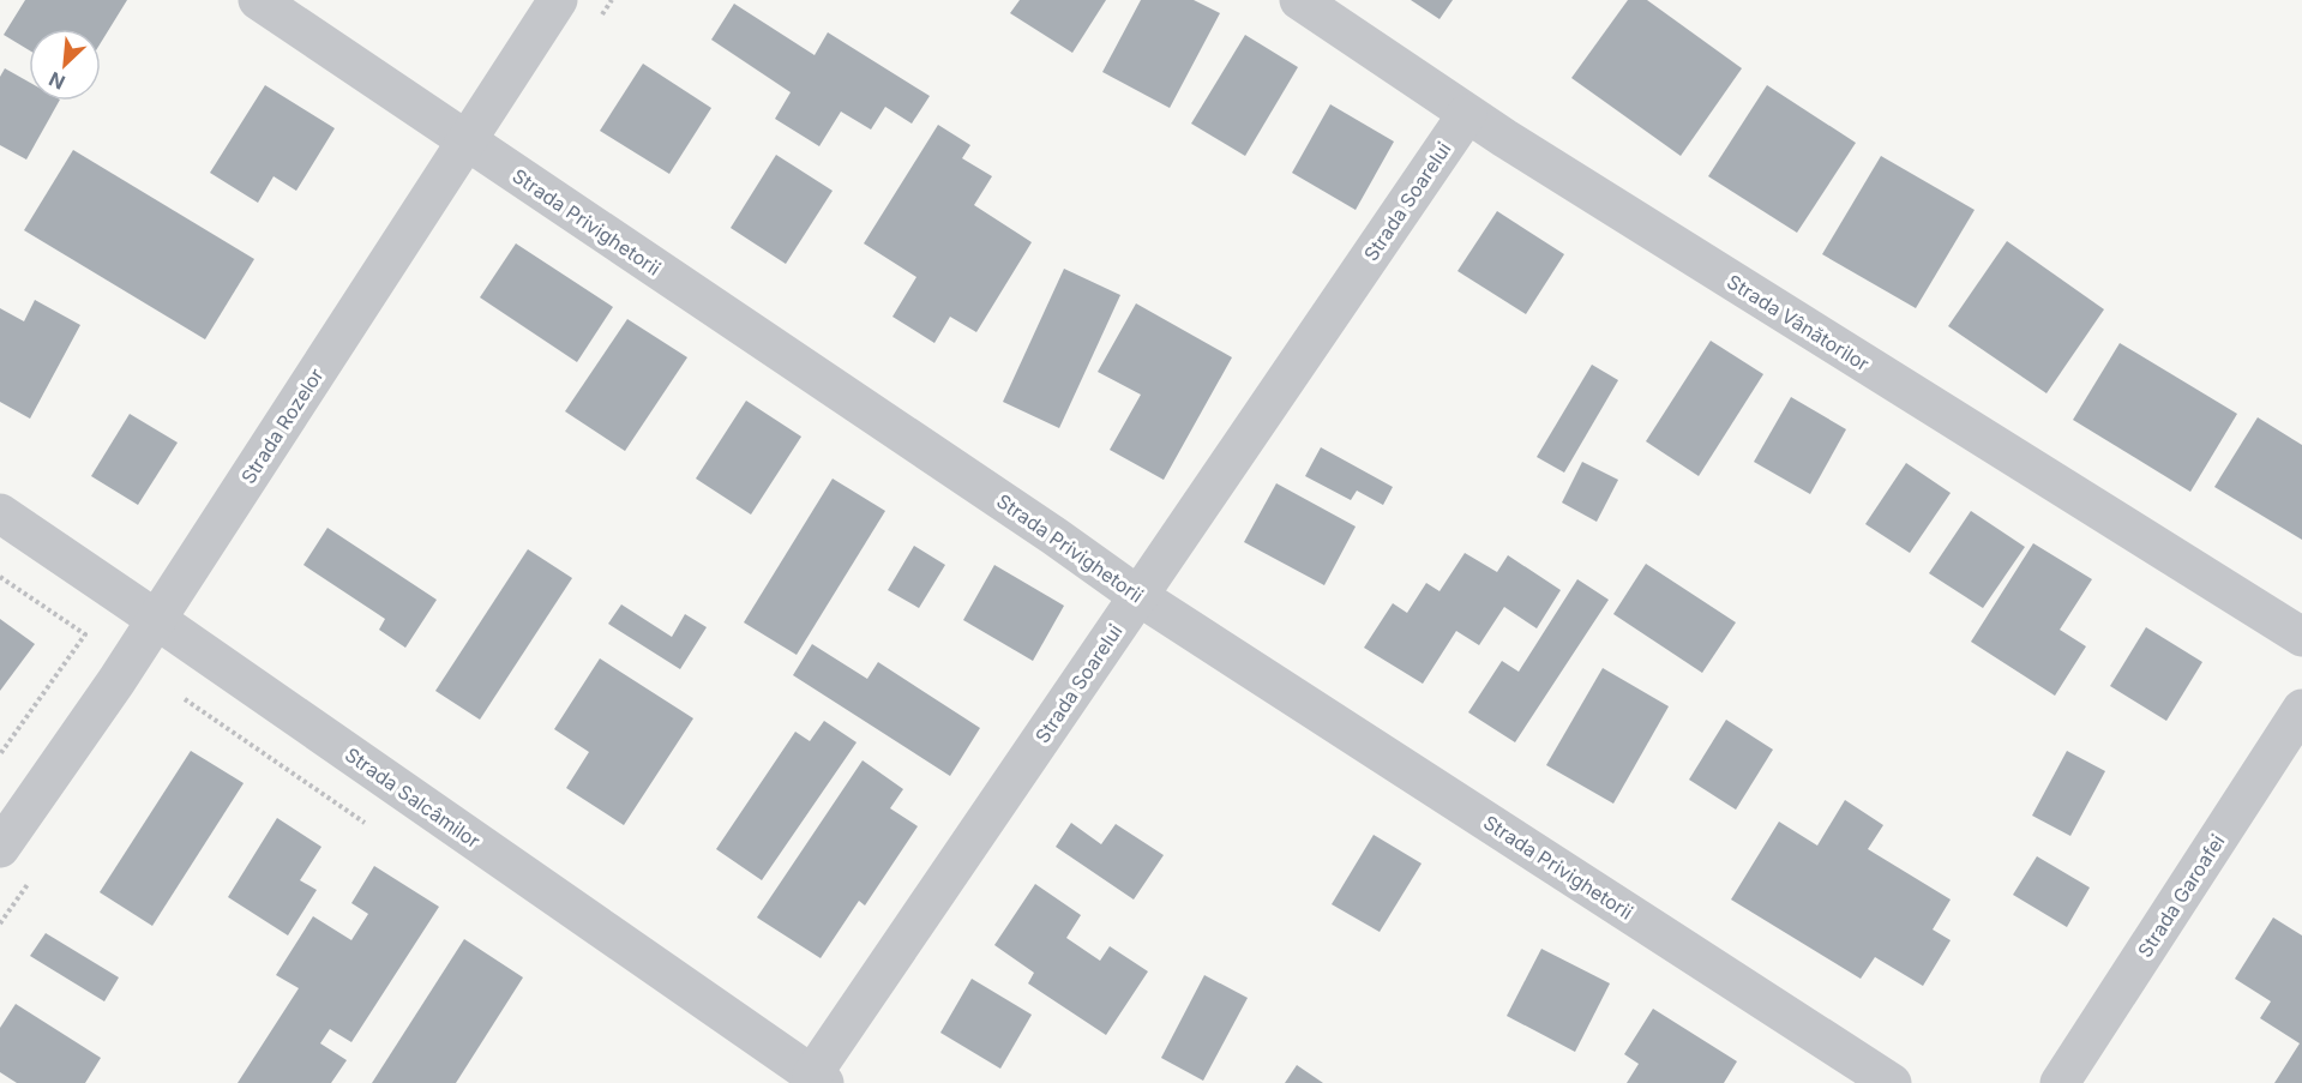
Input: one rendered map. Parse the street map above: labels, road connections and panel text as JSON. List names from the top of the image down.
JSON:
{
  "streets": {
    "street": [
      "Strada Soarelui",
      "Strada Privighetorii",
      "Strada Vânătorilor",
      "Strada Rozelor",
      "Strada Salcâmilor",
      "Strada Garoafei"
    ]
  },
  "crossings": [
    ["Strada Soarelui", "Strada Privighetorii"],
    ["Strada Soarelui", "Strada Vânătorilor"],
    ["Strada Soarelui", "Strada Salcâmilor"],
    ["Strada Privighetorii", "Strada Rozelor"],
    ["Strada Rozelor", "Strada Salcâmilor"]
  ],
  "north": "bottom left"
}
